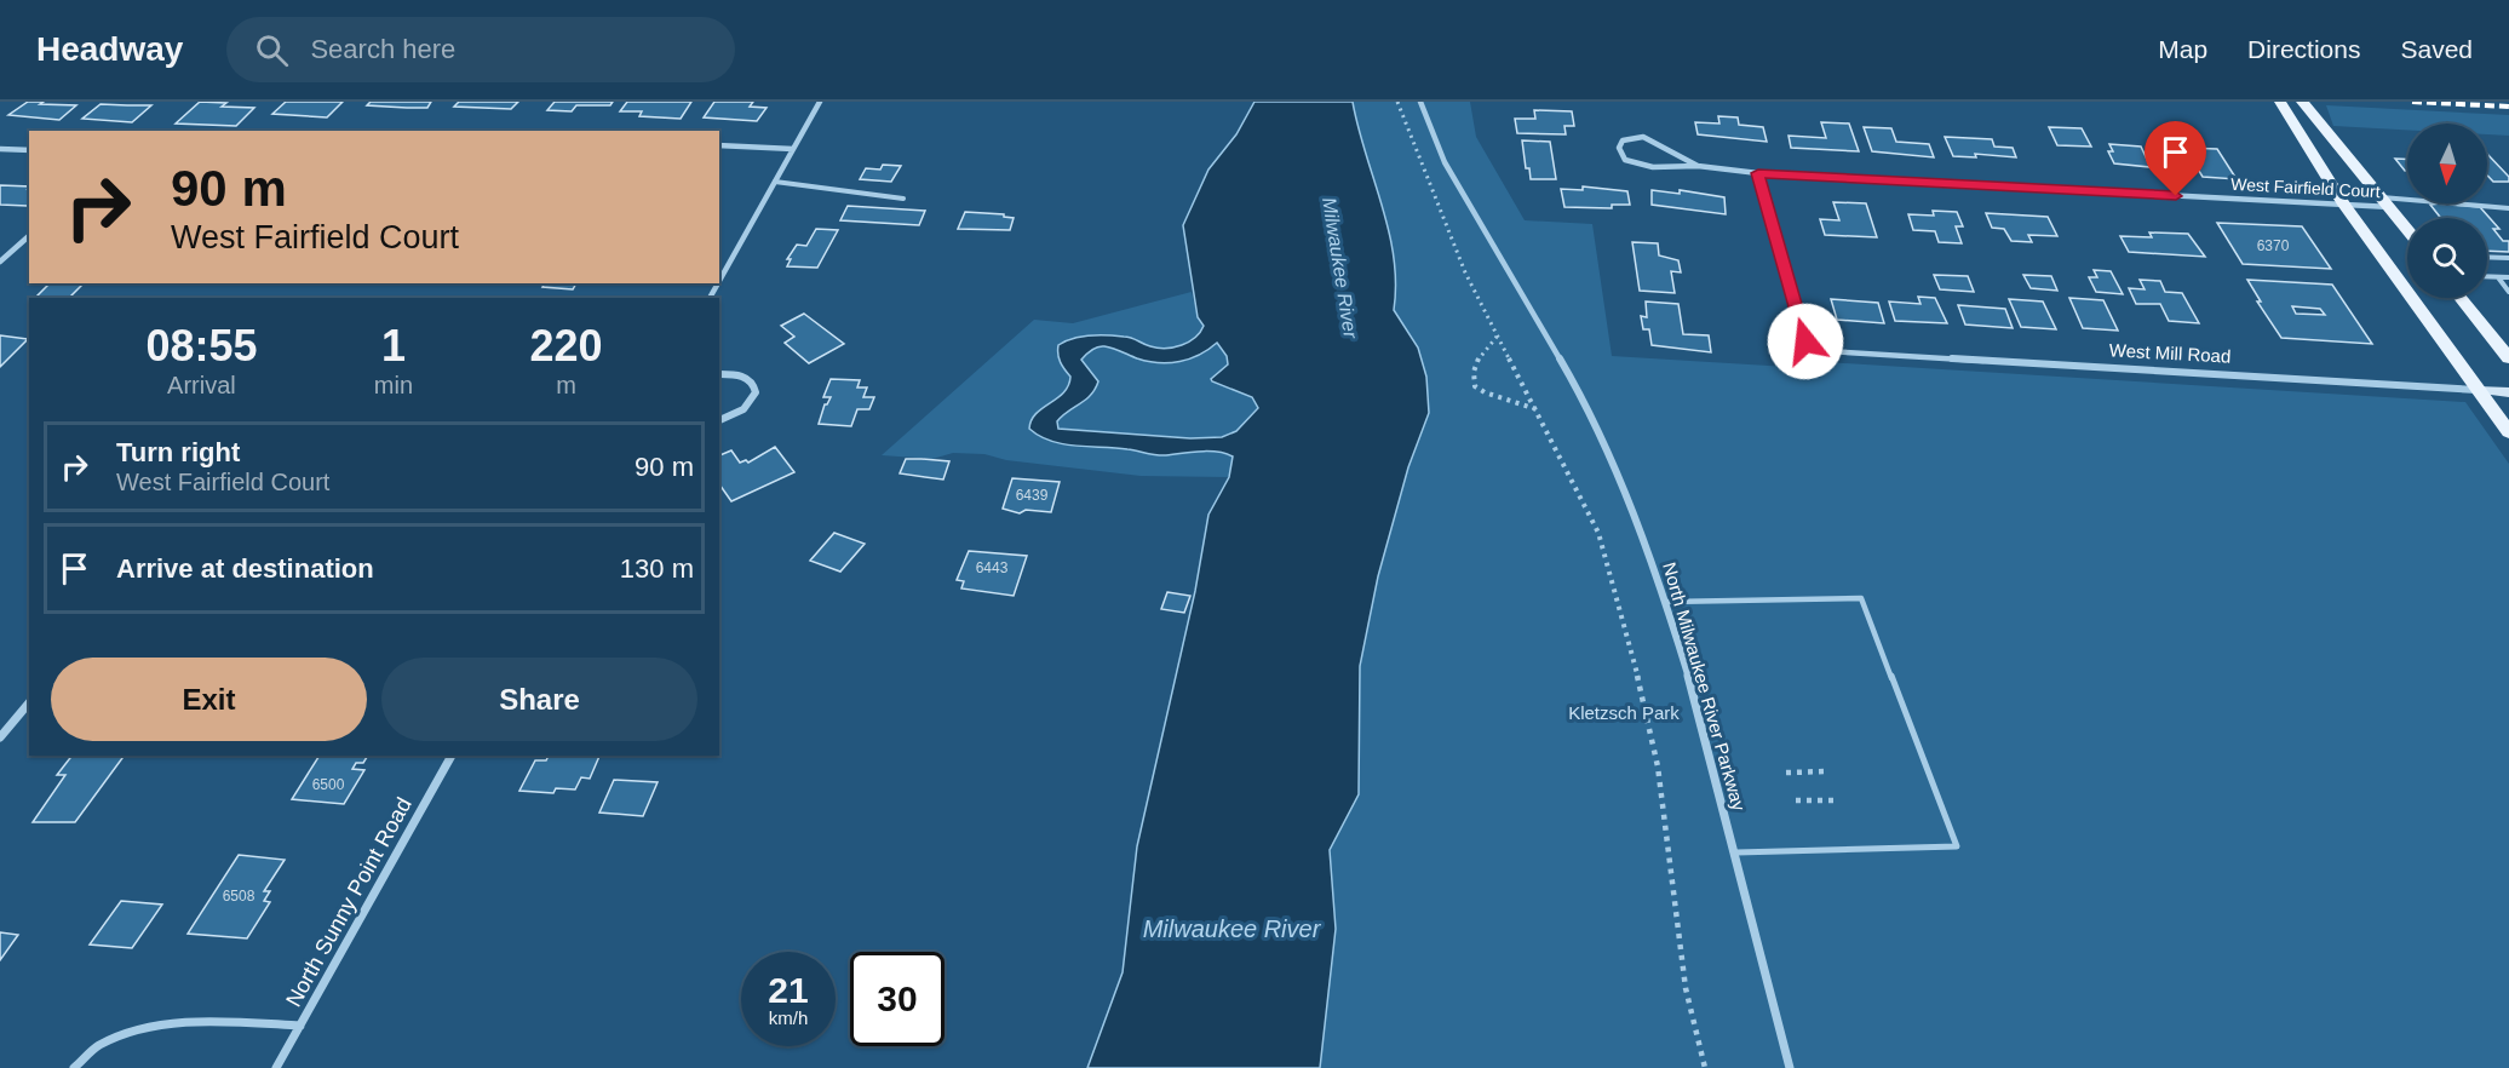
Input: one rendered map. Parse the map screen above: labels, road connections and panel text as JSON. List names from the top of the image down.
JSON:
{
  "streets": {
    "main road": ["West Mill Road"],
    "street": ["West Fairfield Court", "North Milwaukee River Parkway", "North Sunny Point Road"]
  },
  "crossings": [
    ["West Fairfield Court", "West Mill Road"]
  ],
  "water": ["Milwaukee River"],
  "parks": ["Kletzsch Park"],
  "house_numbers": [
    "6370",
    "6439",
    "6443",
    "6500",
    "6508"
  ],
  "north": "bottom",
  "page": {
    "header": "Headway",
    "search": "Search here",
    "nav": ["Map", "Directions", "Saved"],
    "turn": ["90 m", "West Fairfield Court"],
    "eta": [
      "08:55",
      "Arrival",
      "1",
      "min",
      "220",
      "m"
    ],
    "list": [
      {
        "name": "Turn right",
        "note": "West Fairfield Court",
        "value": "90 m"
      },
      {
        "name": "Arrive at destination",
        "value": "130 m"
      }
    ],
    "buttons": ["Exit", "Share"],
    "speed": "21 km/h",
    "limit": "30"
  }
}
